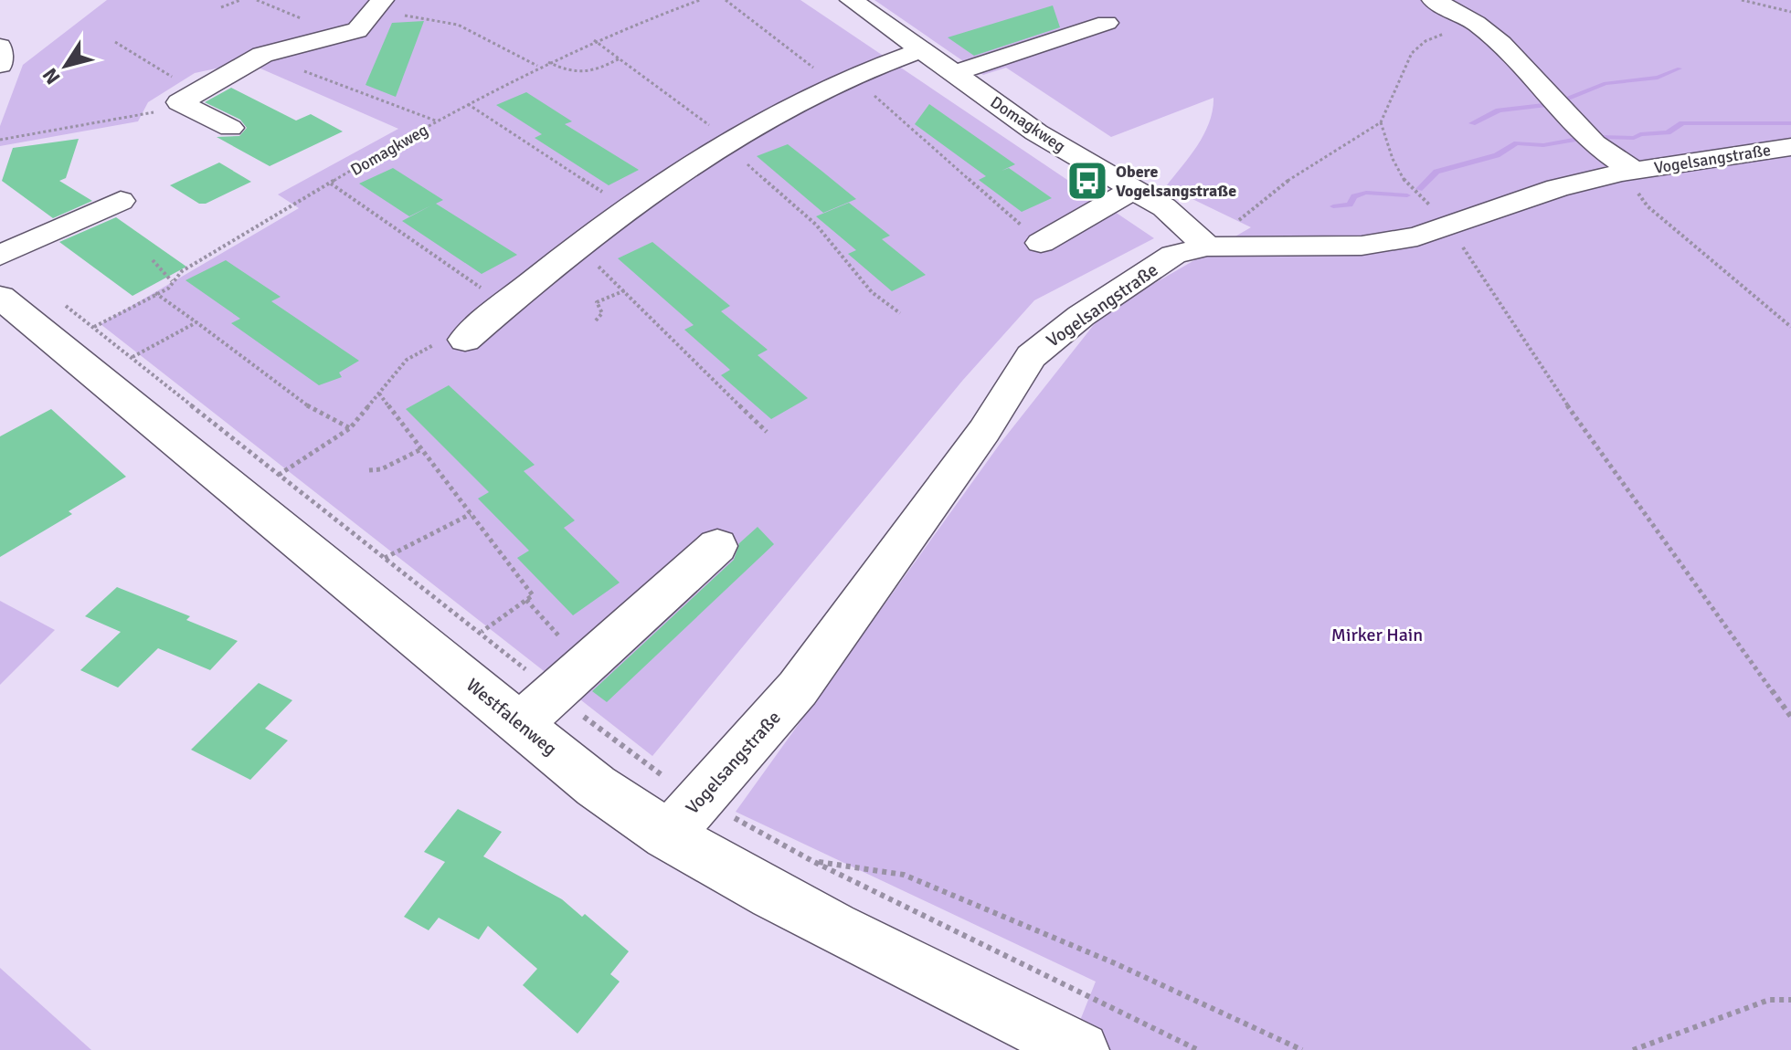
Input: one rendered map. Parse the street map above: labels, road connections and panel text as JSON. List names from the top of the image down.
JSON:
{
  "streets": {
    "street": ["Domagkweg", "Vogelsangstraße", "Westfalenweg"]
  },
  "crossings": [
    ["Domagkweg", "Vogelsangstraße"],
    ["Vogelsangstraße", "Westfalenweg"]
  ],
  "parks": ["Mirker Hain"],
  "places": {
    "bus stop": ["Obere Vogelsangstraße"]
  },
  "north": "bottom left"
}
